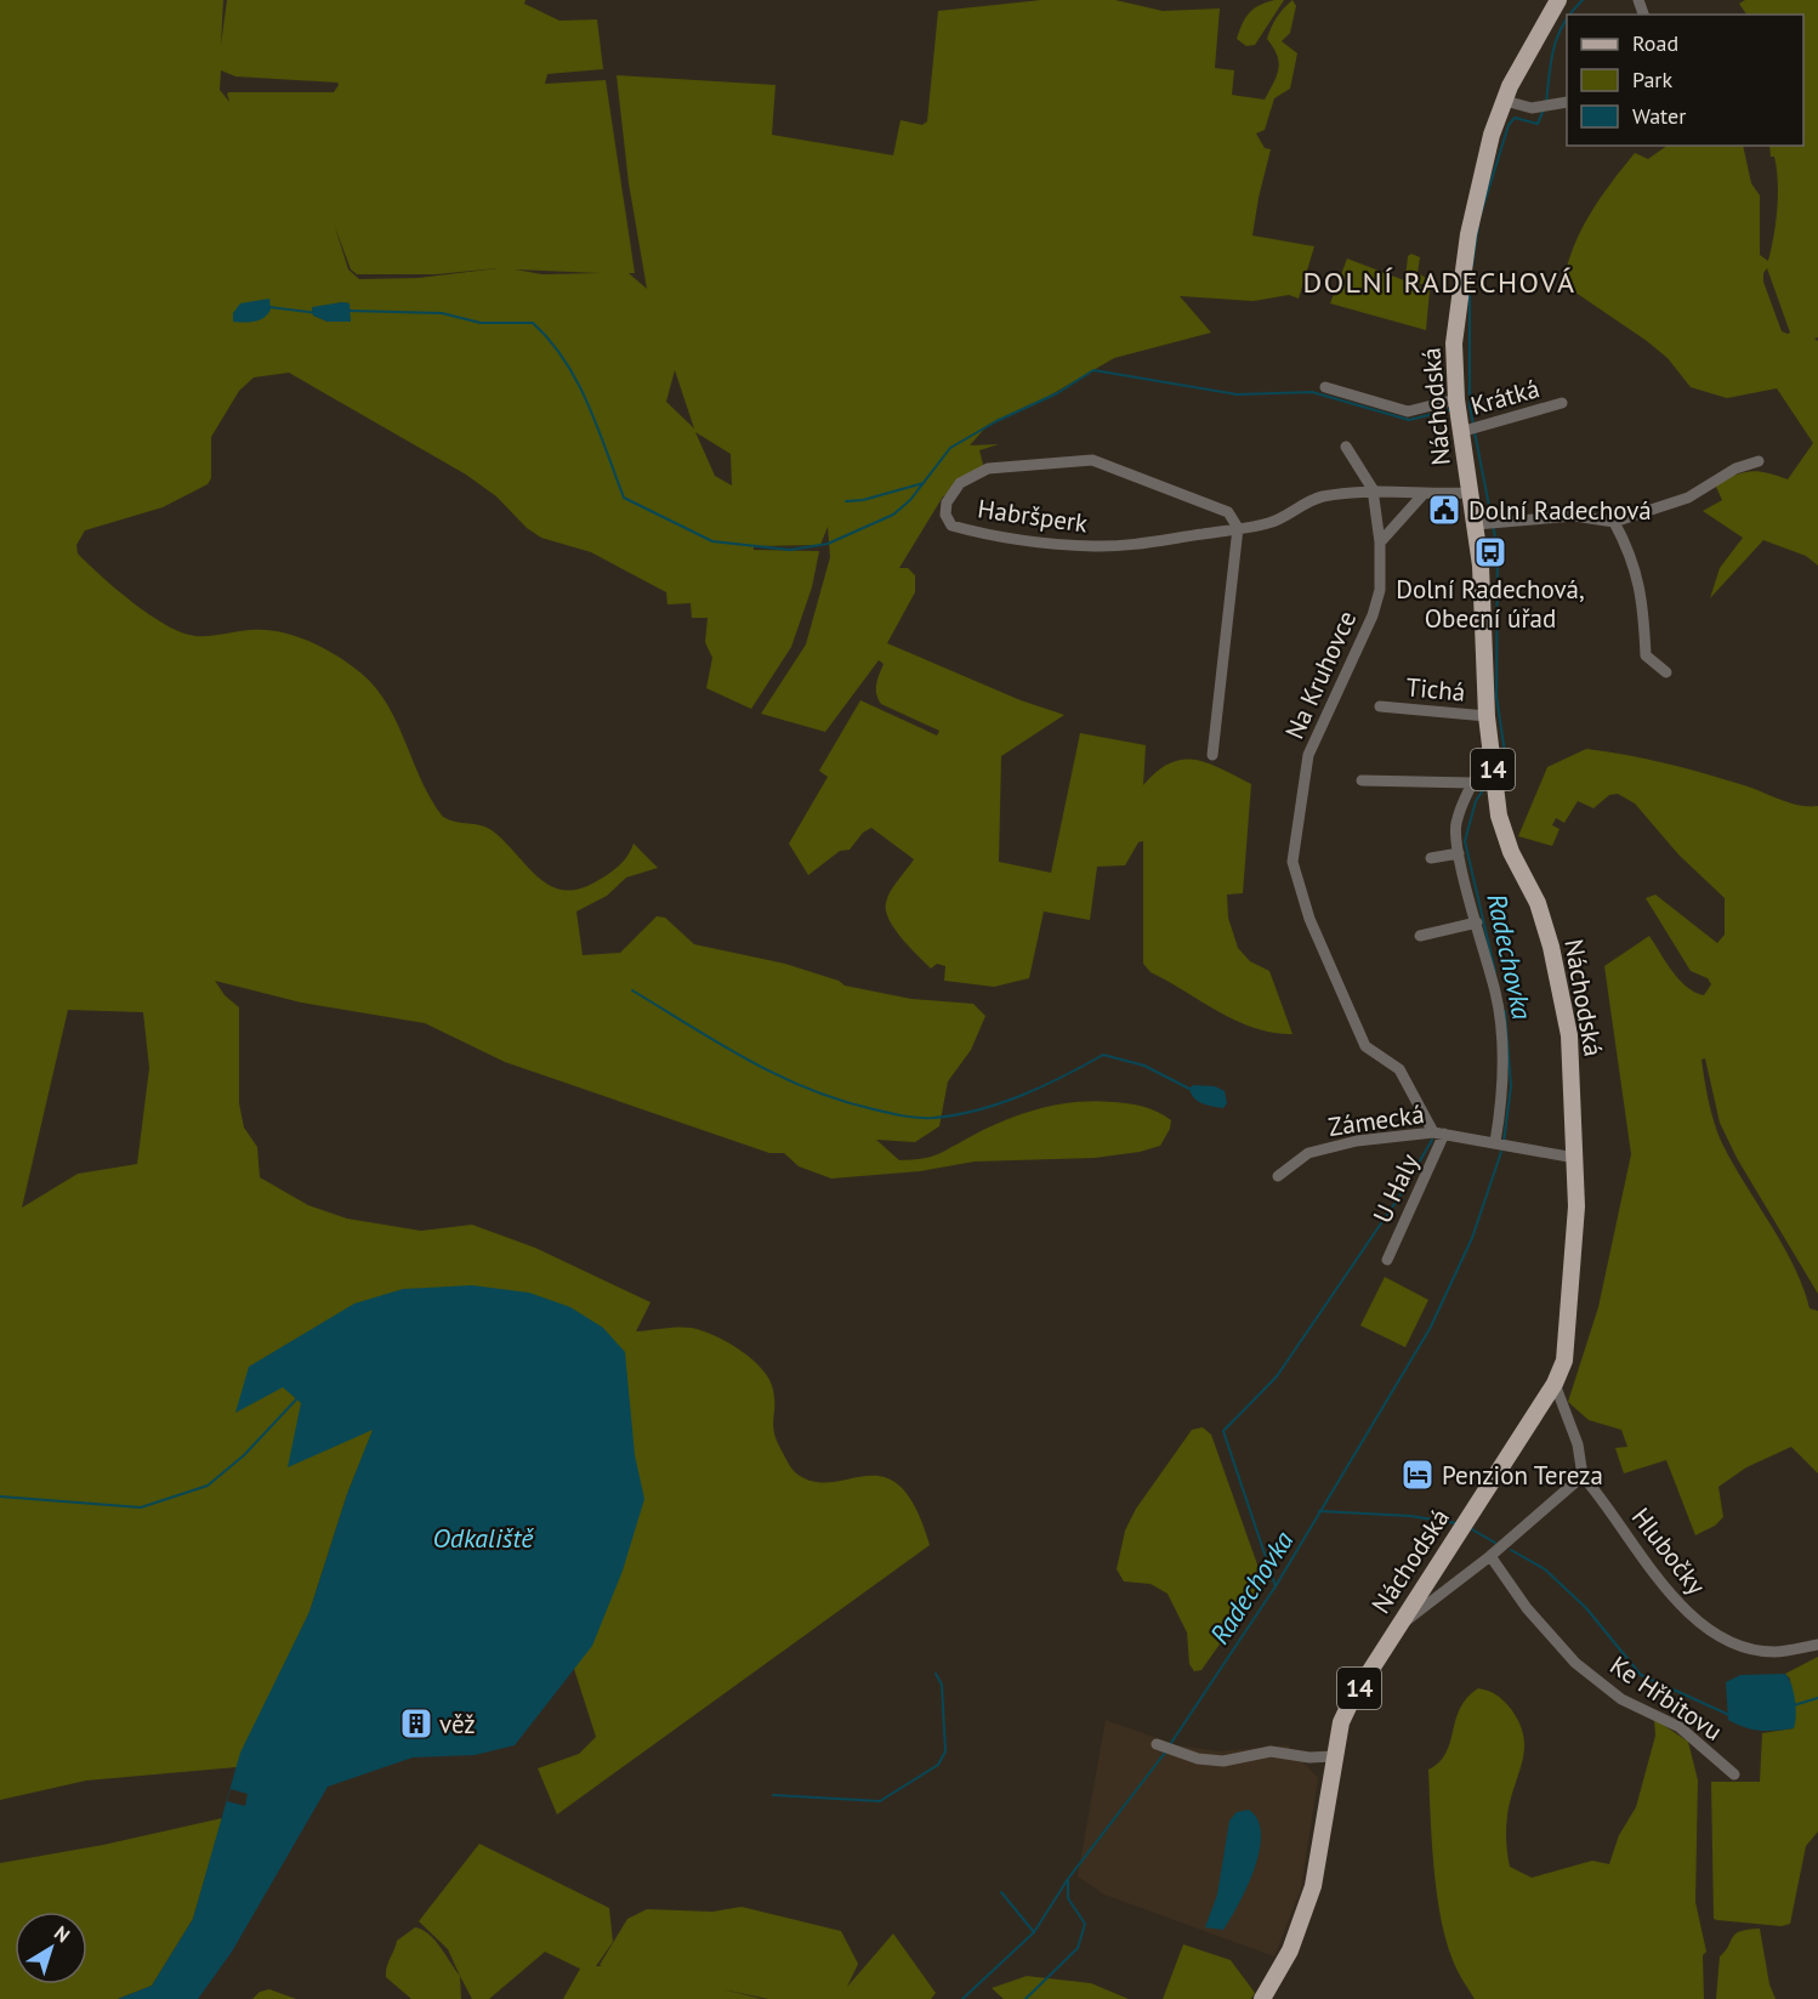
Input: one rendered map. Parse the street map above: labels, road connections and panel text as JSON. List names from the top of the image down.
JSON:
{
  "streets": {
    "main road": ["Náchodská", "14"],
    "street": [
      "Krátká",
      "Habršperk",
      "Na Kruhovce",
      "Tichá",
      "Zámecká",
      "U Haly",
      "Hlubočky",
      "Ke Hřbitovu"
    ]
  },
  "crossings": [
    ["Krátká", "Náchodská"],
    ["Náchodská", "Habršperk"],
    ["Náchodská", "Tichá"],
    ["Náchodská", "Zámecká"],
    ["Habršperk", "Na Kruhovce"],
    ["Na Kruhovce", "Zámecká"],
    ["Na Kruhovce", "U Haly"],
    ["Zámecká", "U Haly"]
  ],
  "districts": ["DOLNÍ RADECHOVÁ"],
  "water": ["Radechovka", "Odkaliště"],
  "places": {
    "public building": ["Dolní Radechová"],
    "bus stop": ["Dolní Radechová, Obecní úřad"],
    "hotel": ["Penzion Tereza"],
    "building": ["věž"]
  },
  "legend": ["Road", "Park", "Water"],
  "north": "top right"
}
